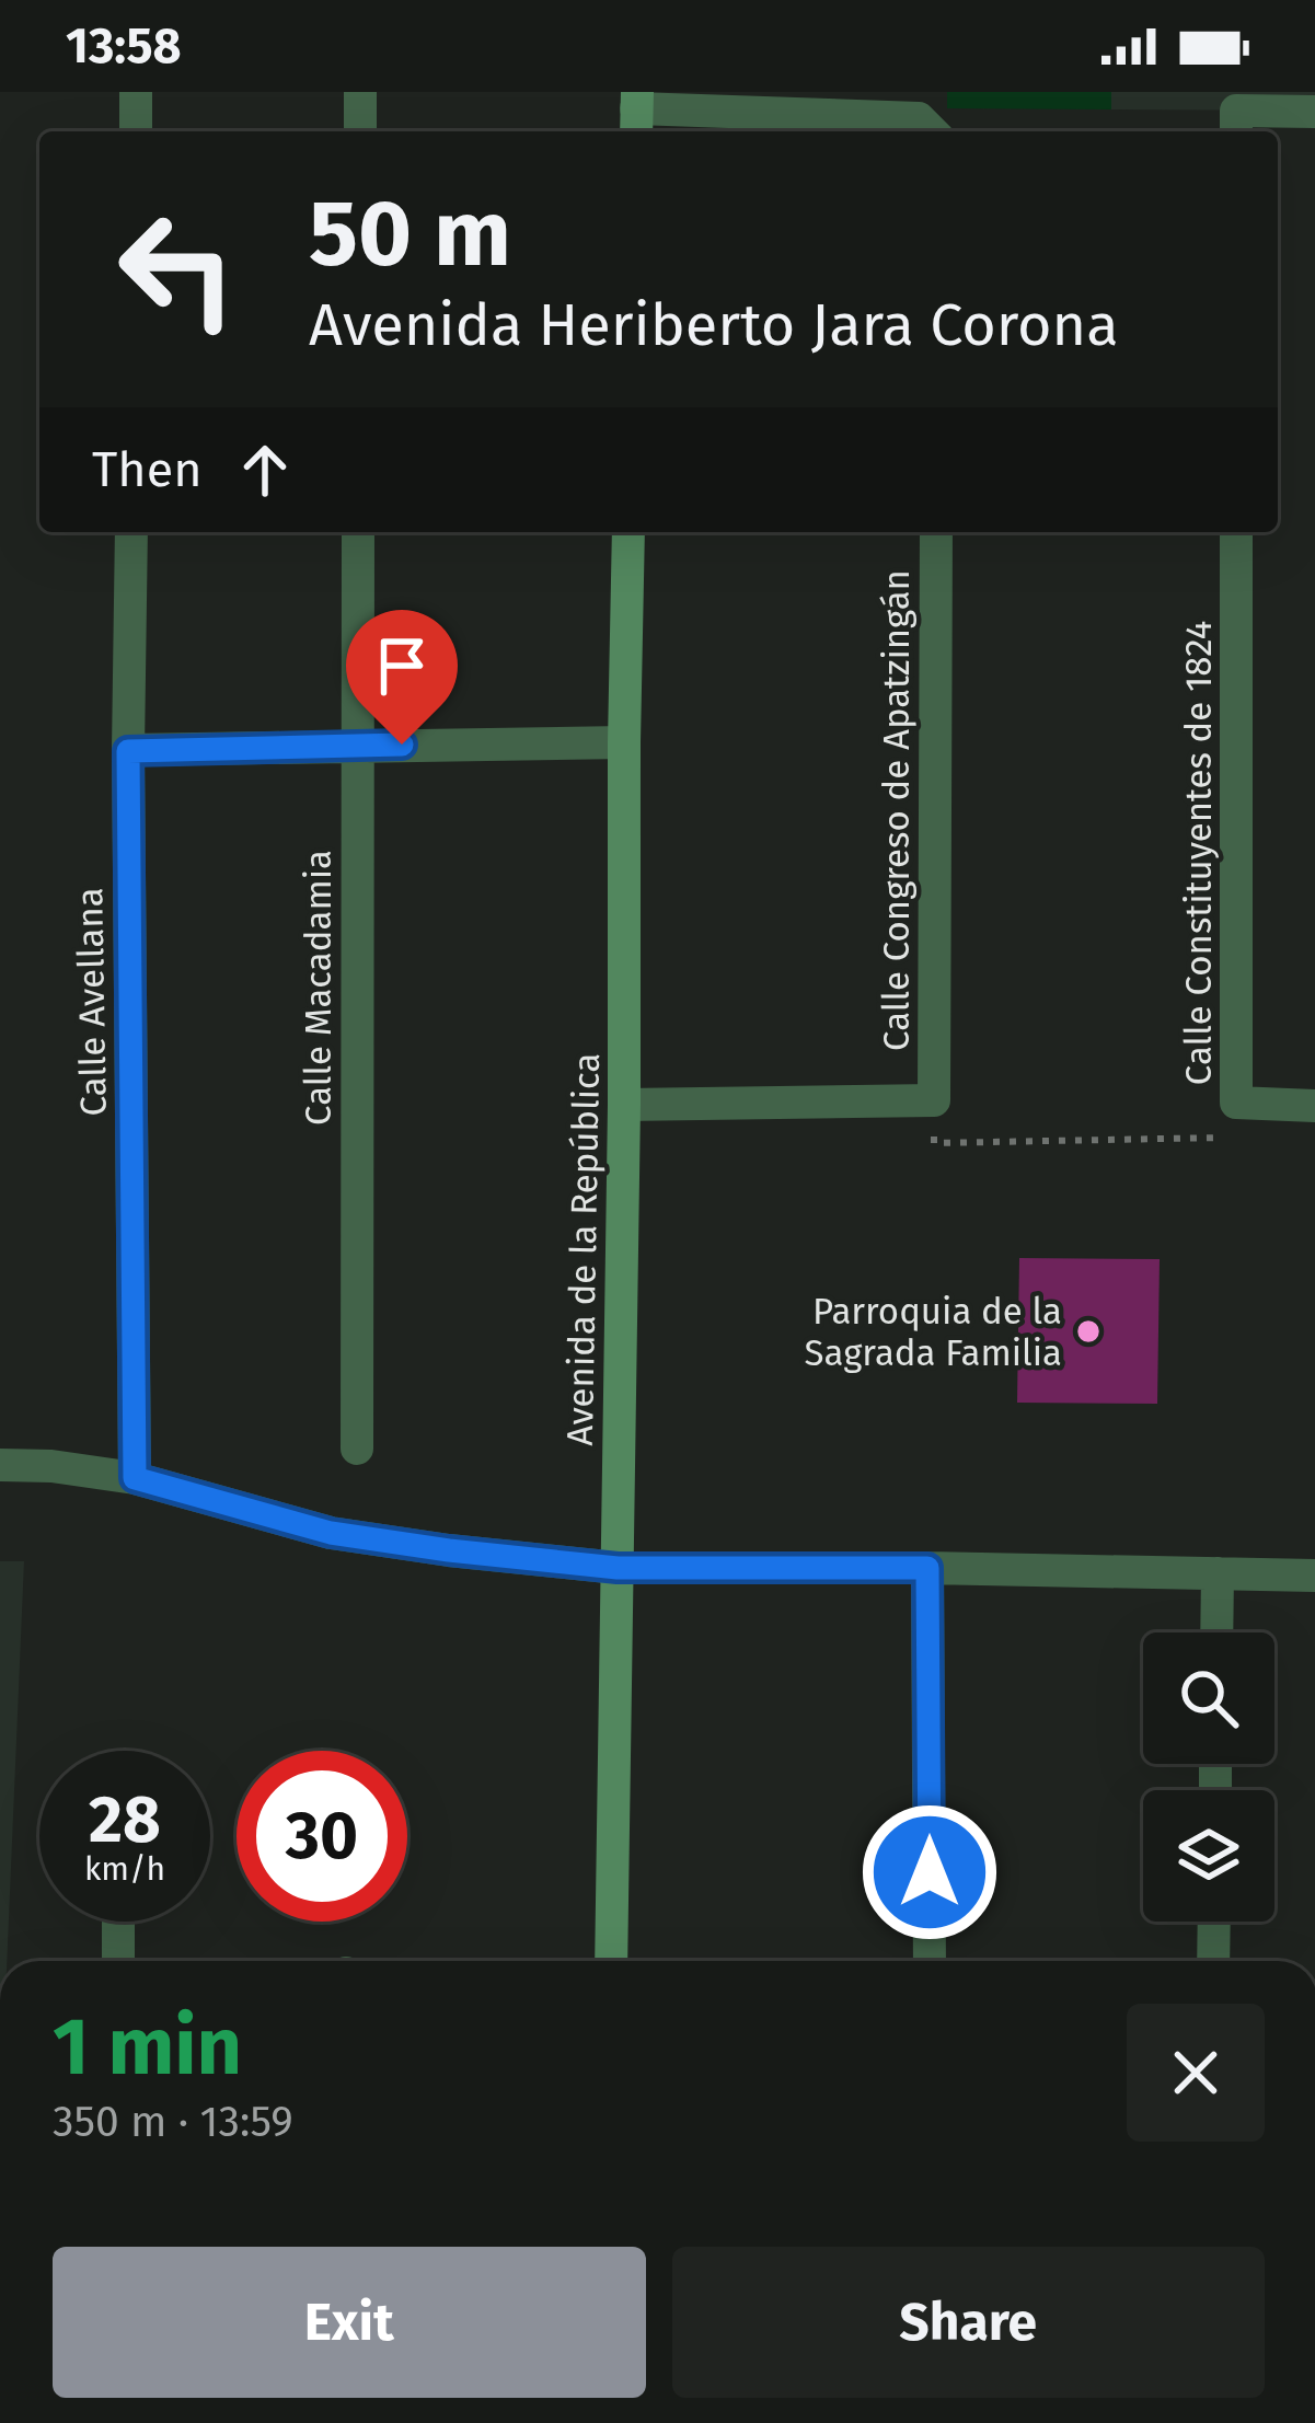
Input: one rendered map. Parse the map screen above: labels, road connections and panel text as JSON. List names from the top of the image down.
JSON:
{
  "streets": {
    "main road": ["Avenida de la República"],
    "street": [
      "Calle Congreso de Apatzingán",
      "Calle Constituyentes de 1824",
      "Calle Macadamia",
      "Calle Avellana"
    ]
  },
  "crossings": [
    ["Calle Congreso de Apatzingán", "Avenida de la República"]
  ],
  "places": ["Parroquia de la Sagrada Familia"],
  "page": {
    "status": "13:58",
    "turn": ["50 m", "Avenida Heriberto Jara Corona"],
    "then": "Then",
    "speed": "28 km/h",
    "limit": "30",
    "heading": ["1 min", "350 m · 13:59"],
    "buttons": ["Exit", "Share"]
  }
}
